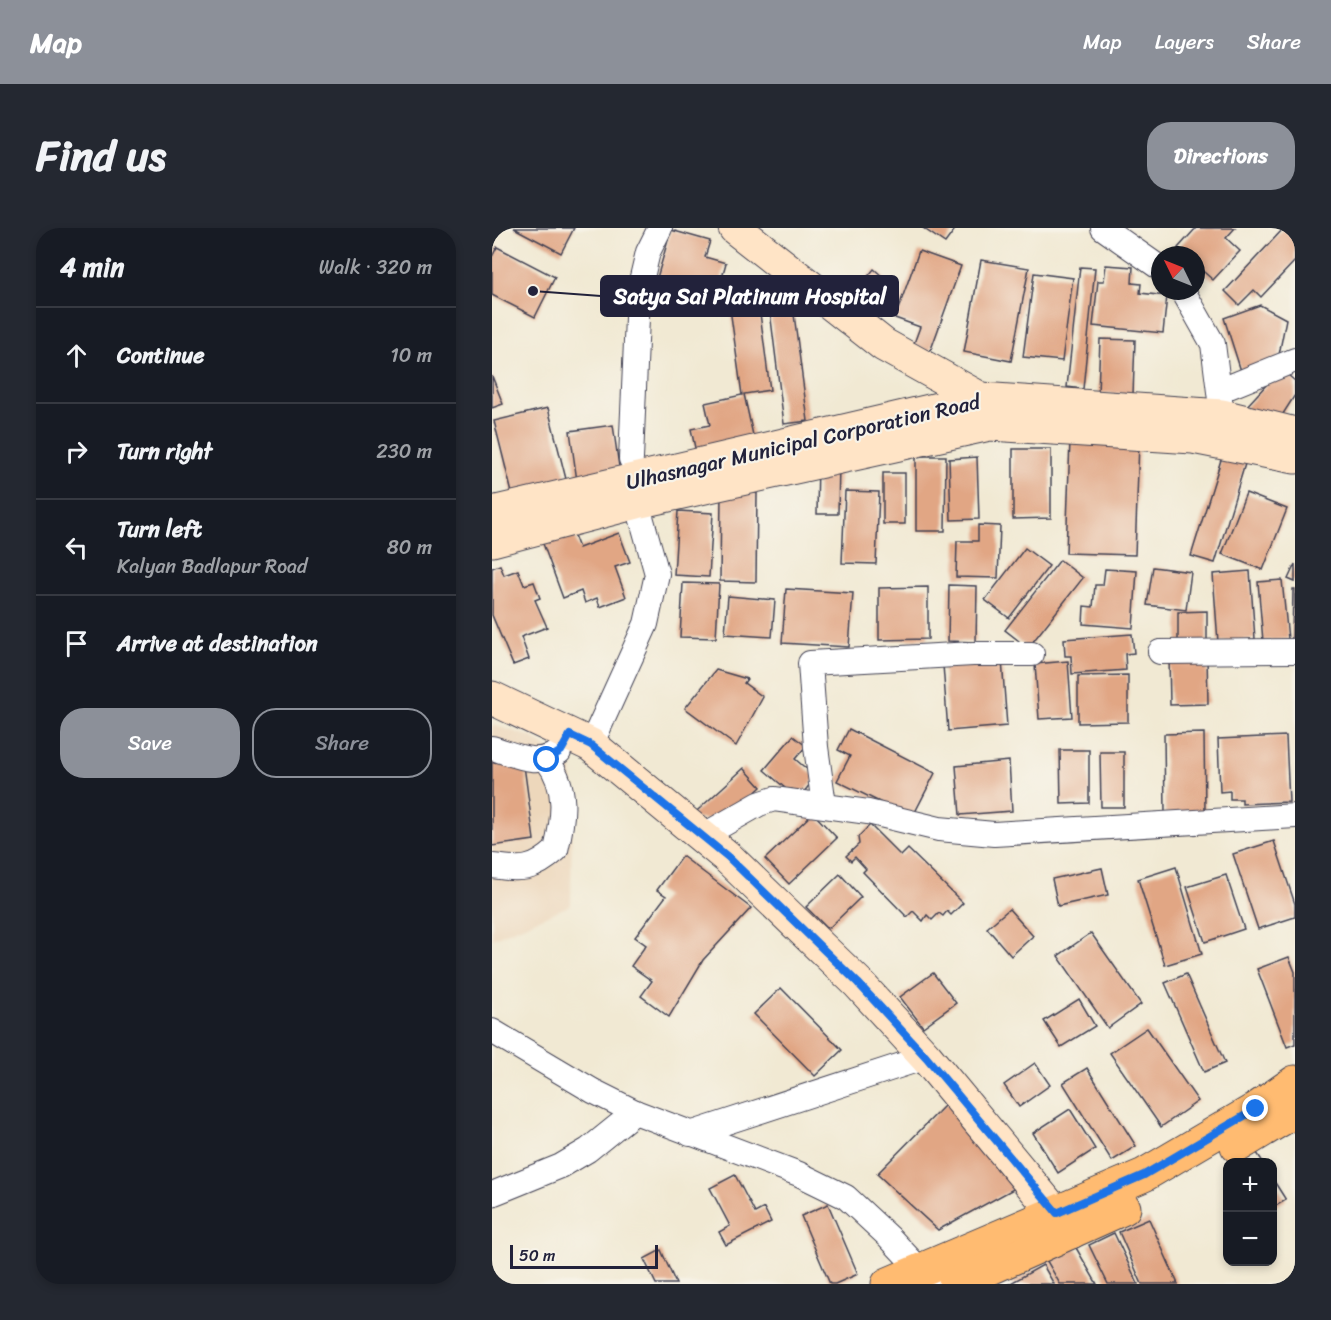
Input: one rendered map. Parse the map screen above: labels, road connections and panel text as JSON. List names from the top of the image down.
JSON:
{
  "streets": {
    "street": ["Ulhasnagar Municipal Corporation Road"]
  },
  "places": ["Satya Sai Platinum Hospital"],
  "scale_bar": "50 m",
  "north": "top left",
  "page": {
    "header": "Map",
    "nav": ["Map", "Layers", "Share"],
    "title": "Find us",
    "buttons": [
      "Directions",
      ["Save", "Share"]
    ],
    "heading": ["4 min", "Walk · 320 m"],
    "list": [
      ["Continue", "10 m"],
      ["Turn right", "230 m"],
      ["Turn left", "Kalyan Badlapur Road", "80 m"],
      "Arrive at destination"
    ],
    "map_buttons": ["+", "−"],
    "scale": "50 m"
  }
}
